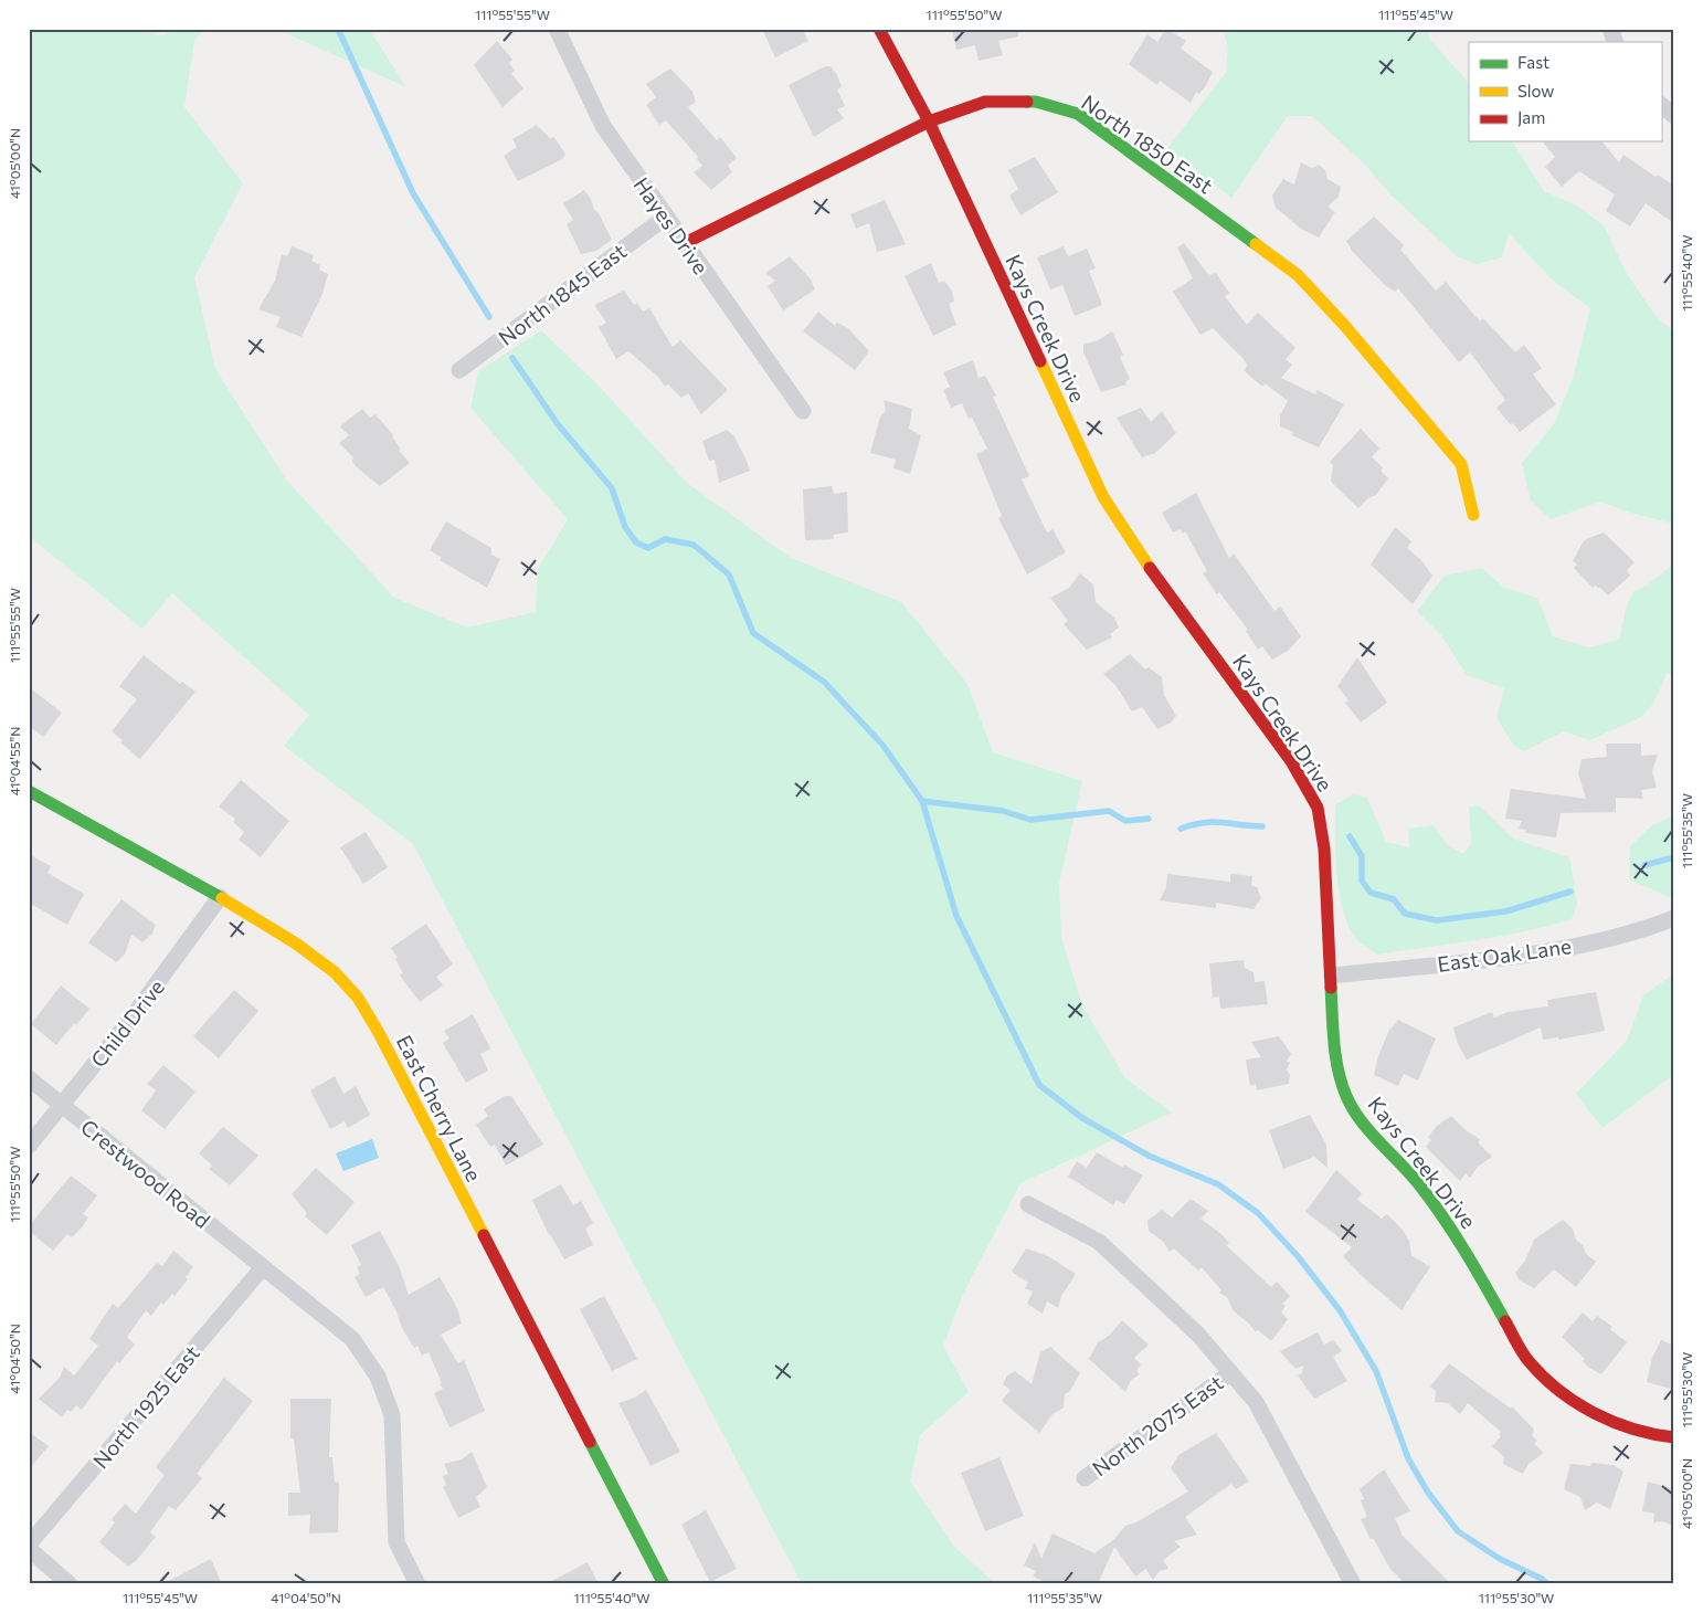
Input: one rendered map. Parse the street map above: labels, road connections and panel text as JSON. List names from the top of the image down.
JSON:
{
  "streets": {
    "street": [
      "North 1850 East",
      "Hayes Drive",
      "North 1845 East",
      "Kays Creek Drive",
      "East Oak Lane",
      "Child Drive",
      "East Cherry Lane",
      "Crestwood Road",
      "North 1925 East",
      "North 2075 East"
    ]
  },
  "crossings": [
    ["North 1850 East", "Hayes Drive"],
    ["North 1850 East", "Kays Creek Drive"],
    ["Hayes Drive", "North 1845 East"],
    ["Kays Creek Drive", "East Oak Lane"],
    ["Child Drive", "East Cherry Lane"],
    ["Child Drive", "Crestwood Road"],
    ["Crestwood Road", "North 1925 East"]
  ],
  "legend": ["Fast", "Slow", "Jam"],
  "coordinates": [
    "111°55'55\"W",
    "111°55'50\"W",
    "111°55'45\"W",
    "41°05'00\"N",
    "111°55'40\"W",
    "41°04'55\"N",
    "111°55'35\"W",
    "41°04'50\"N",
    "111°55'30\"W"
  ]
}
